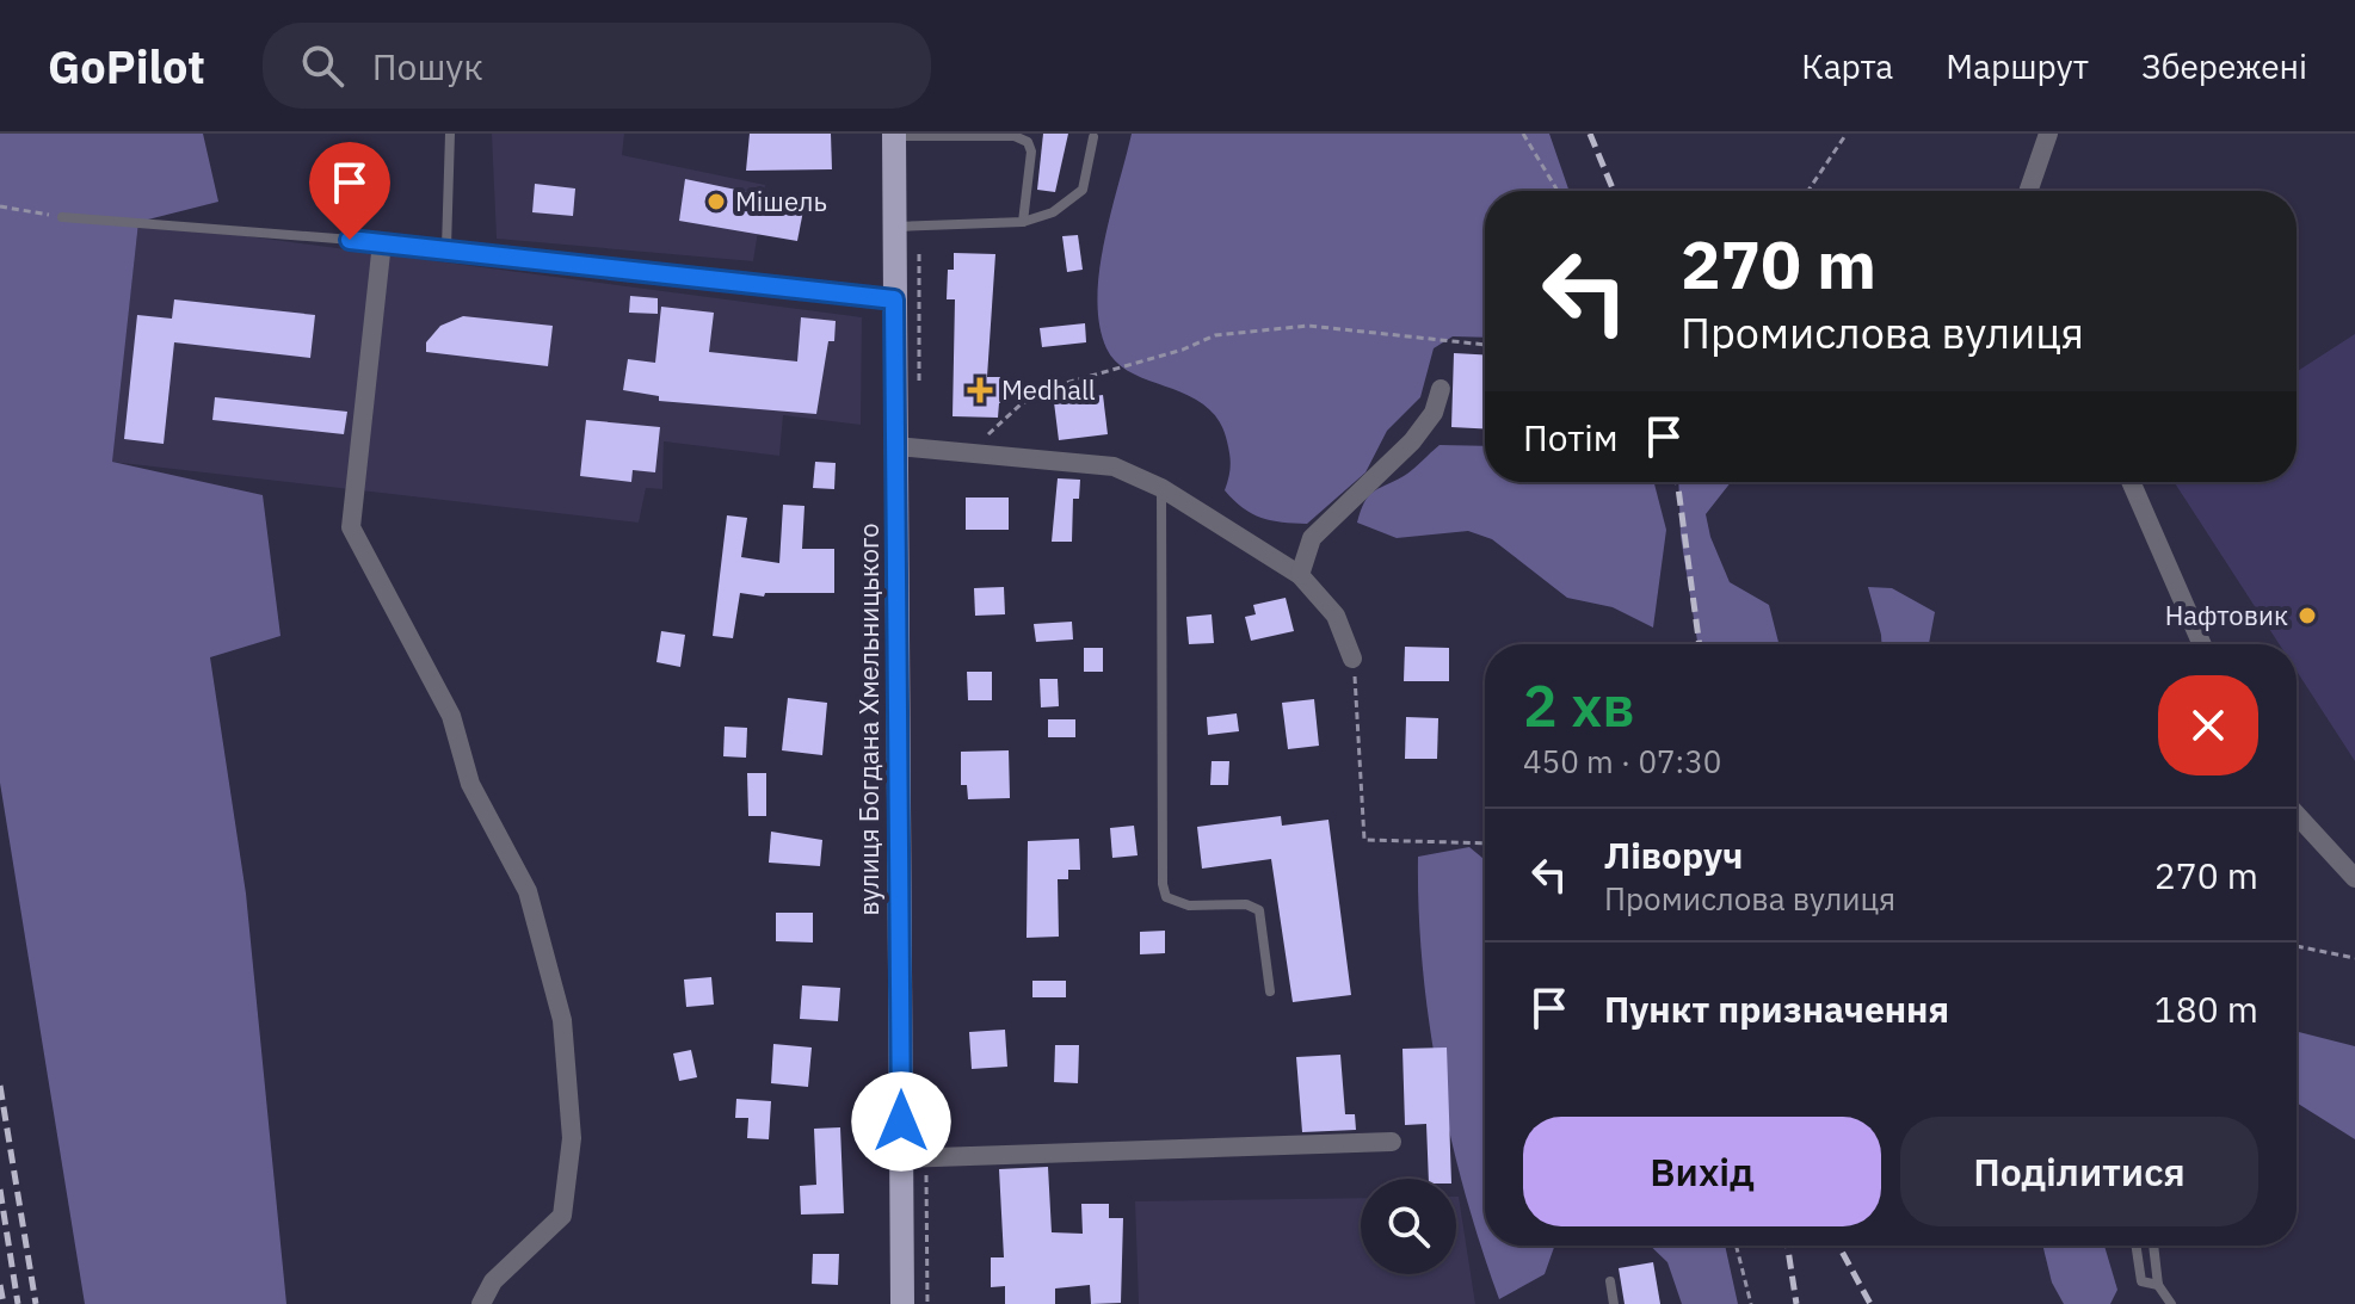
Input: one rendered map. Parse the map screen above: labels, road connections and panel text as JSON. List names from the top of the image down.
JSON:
{
  "streets": {
    "main road": ["вулиця Богдана Хмельницького"]
  },
  "places": {
    "other": ["Мішель", "Нафтовик"],
    "health": ["Medhall"]
  },
  "page": {
    "header": "GoPilot",
    "search": "Пошук",
    "nav": ["Карта", "Маршрут", "Збережені"],
    "turn": ["270 m", "Промислова вулиця"],
    "then": "Потім",
    "heading": ["2 хв", "450 m · 07:30"],
    "list": [
      {
        "name": "Ліворуч",
        "note": "Промислова вулиця",
        "value": "270 m"
      },
      {
        "name": "Пункт призначення",
        "value": "180 m"
      }
    ],
    "buttons": ["Вихід", "Поділитися"]
  }
}
